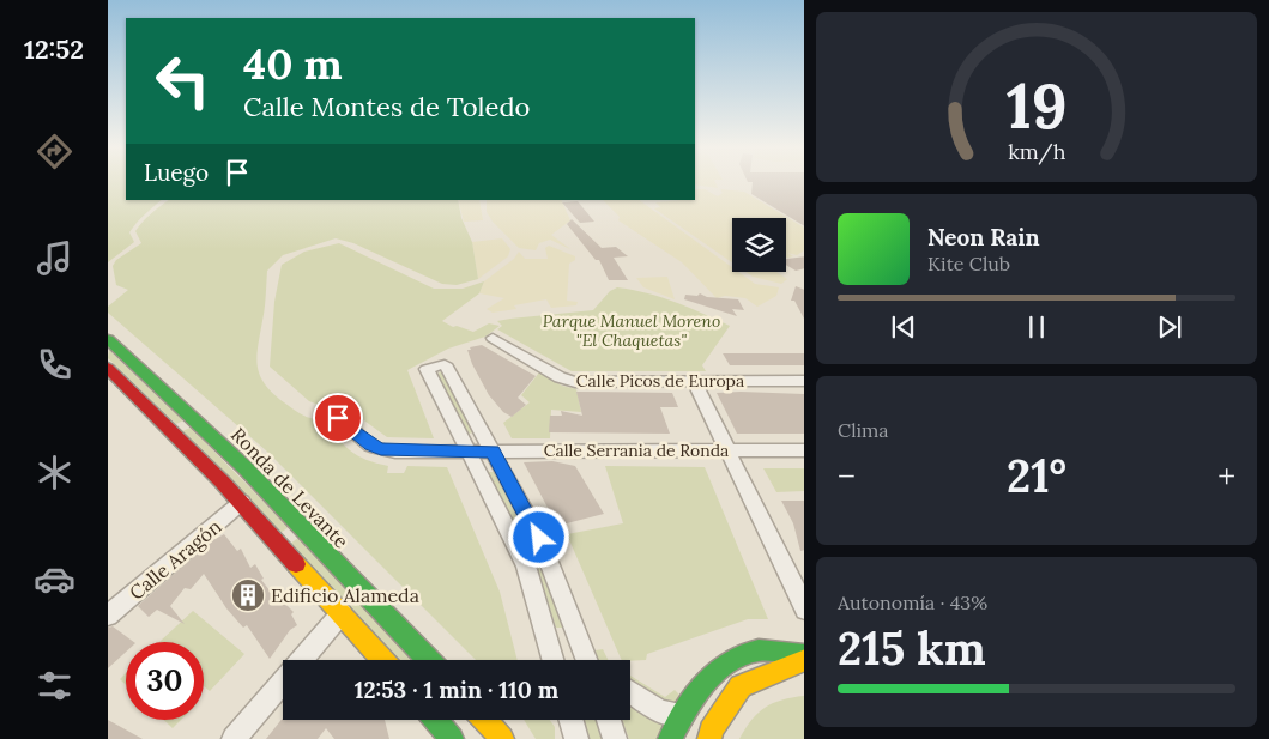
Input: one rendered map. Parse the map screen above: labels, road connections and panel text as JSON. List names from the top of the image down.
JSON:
{
  "streets": {
    "main road": ["Ronda de Levante"],
    "street": ["Calle Picos de Europa", "Calle Serrania de Ronda", "Calle Aragón"]
  },
  "parks": ["Parque Manuel Moreno \"El Chaquetas\""],
  "places": {
    "building": ["Edificio Alameda"]
  },
  "page": {
    "tabs": "12:52",
    "turn": ["40 m", "Calle Montes de Toledo"],
    "then": "Luego",
    "song": ["Neon Rain", "Kite Club"],
    "tile": [
      "Clima",
      ["Autonomía · 43%", "215 km"]
    ],
    "heat": ["−", "21°", "+"],
    "limit": "30",
    "trip": "12:53 · 1 min · 110 m",
    "gauge": ["19", "km/h"]
  }
}
